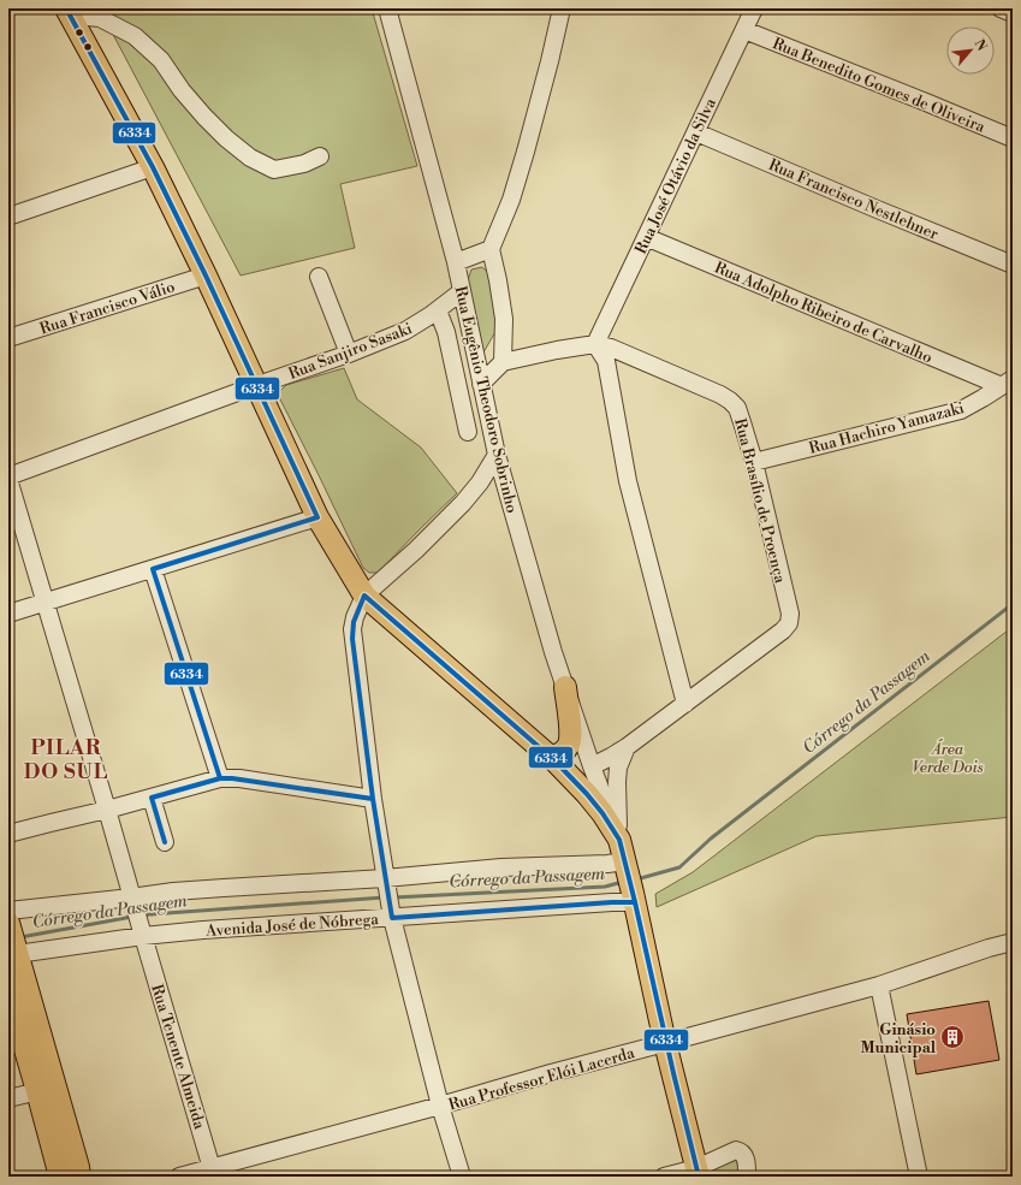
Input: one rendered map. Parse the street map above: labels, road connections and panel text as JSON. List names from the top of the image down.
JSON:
{
  "streets": {
    "street": [
      "Rua Benedito Gomes de Oliveira",
      "Rua José Otávio da Silva",
      "Rua Francisco Nestlehner",
      "Rua Francisco Válio",
      "Rua Adolpho Ribeiro de Carvalho",
      "Rua Sanjiro Sasaki",
      "Rua Eugênio Theodoro Sobrinho",
      "Rua Hachiro Yamazaki",
      "Rua Brasílio de Proença",
      "Avenida José de Nóbrega",
      "Rua Tenente Almeida",
      "Rua Professor Elói Lacerda"
    ]
  },
  "crossings": [
    ["Rua Benedito Gomes de Oliveira", "Rua José Otávio da Silva"],
    ["Rua José Otávio da Silva", "Rua Francisco Nestlehner"],
    ["Rua José Otávio da Silva", "Rua Adolpho Ribeiro de Carvalho"],
    ["Rua José Otávio da Silva", "Rua Brasílio de Proença"],
    ["Rua Adolpho Ribeiro de Carvalho", "Rua Hachiro Yamazaki"],
    ["Rua Sanjiro Sasaki", "Rua Eugênio Theodoro Sobrinho"],
    ["Rua Sanjiro Sasaki", "Rua Tenente Almeida"],
    ["Rua Hachiro Yamazaki", "Rua Brasílio de Proença"],
    ["Avenida José de Nóbrega", "Rua Tenente Almeida"],
    ["Rua Tenente Almeida", "Rua Professor Elói Lacerda"]
  ],
  "districts": ["PILAR DO SUL"],
  "water": ["Córrego da Passagem"],
  "parks": ["Área Verde Dois"],
  "places": {
    "building": ["Ginásio Municipal"]
  },
  "lines": ["transit line 6334"],
  "north": "top right"
}
